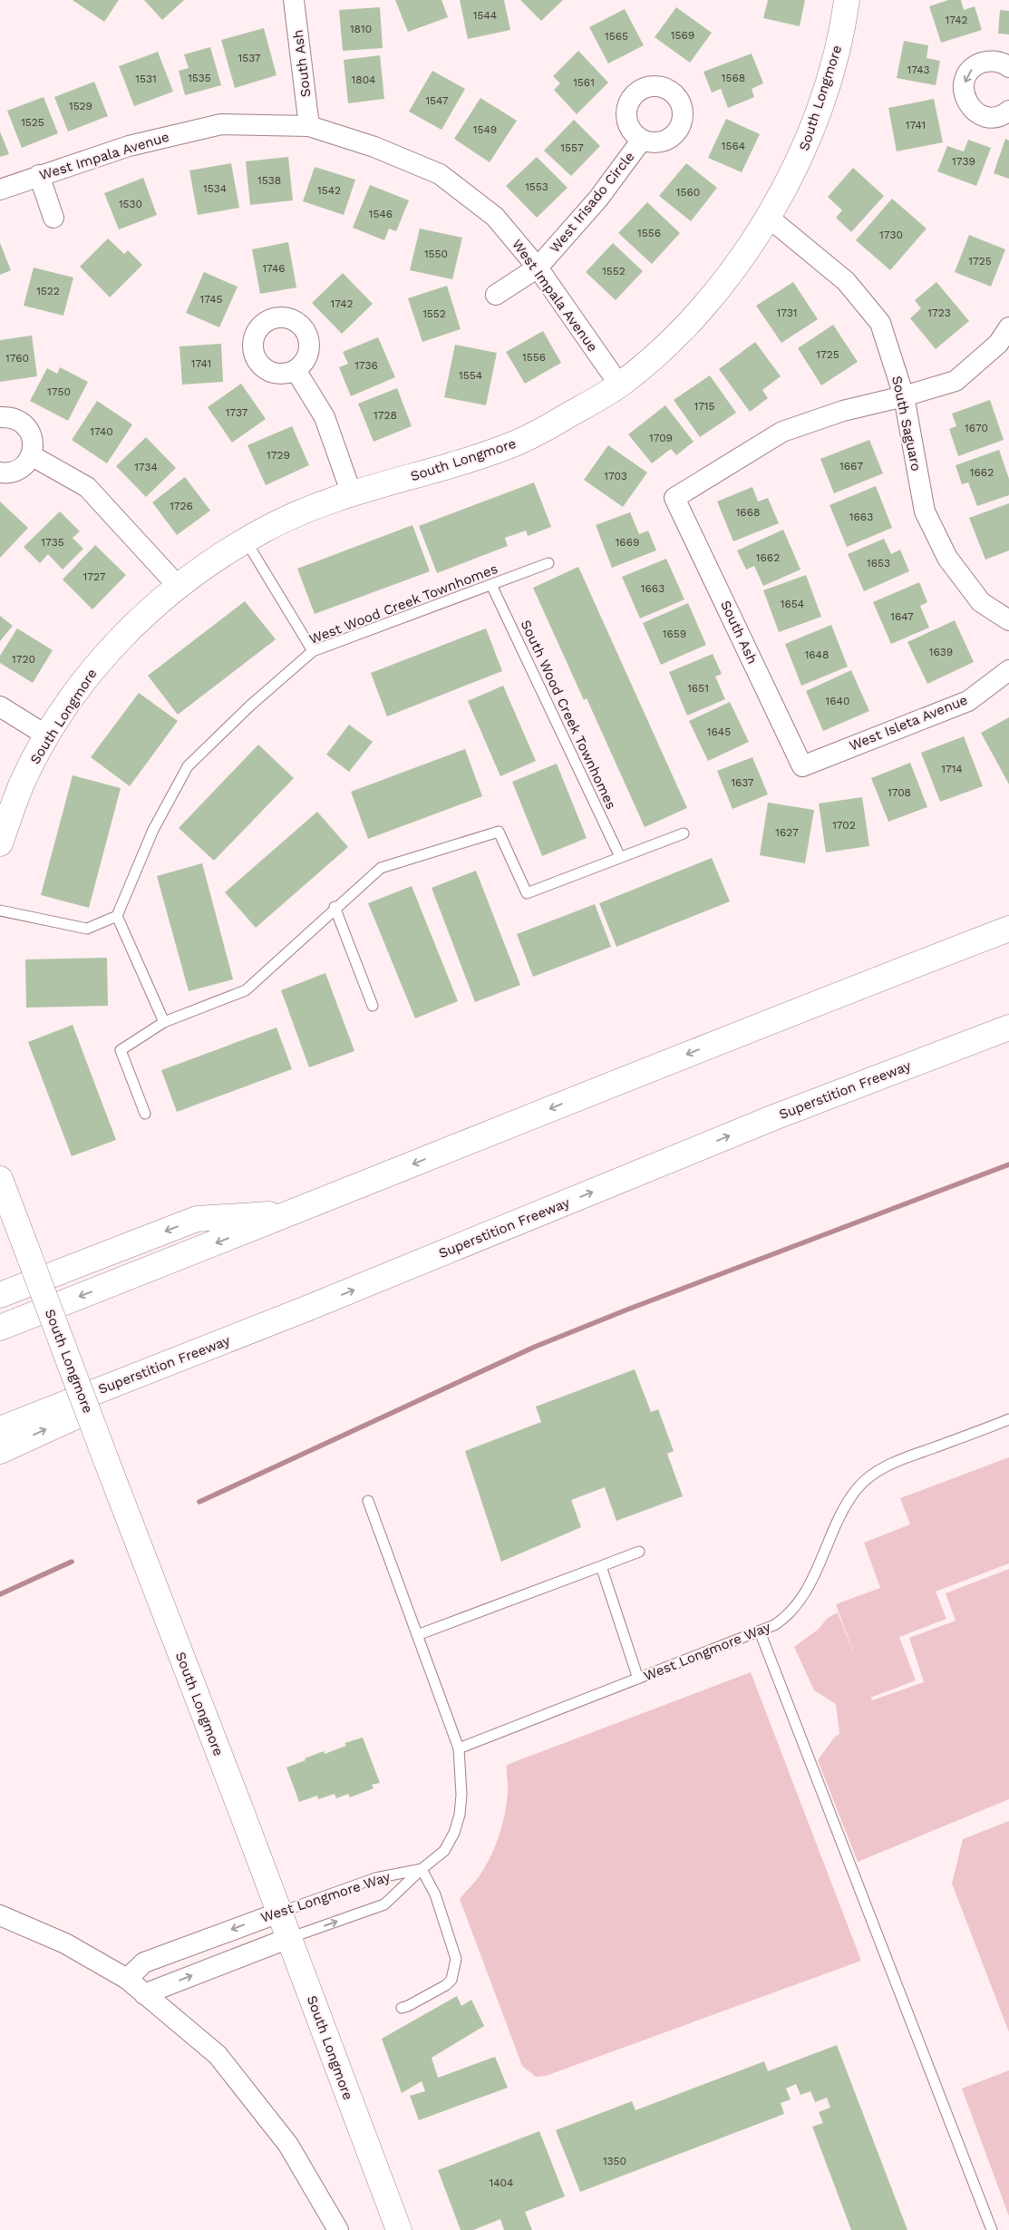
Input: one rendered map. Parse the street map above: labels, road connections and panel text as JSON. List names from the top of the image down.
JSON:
{
  "streets": {
    "main road": ["South Longmore", "Superstition Freeway"],
    "street": [
      "South Ash",
      "West Impala Avenue",
      "West Irisado Circle",
      "South Saguaro",
      "West Isleta Avenue",
      "West Longmore Way"
    ],
    "lane": ["West Wood Creek Townhomes", "South Wood Creek Townhomes"]
  },
  "crossings": [
    ["South Ash", "West Impala Avenue"],
    ["South Ash", "South Saguaro"],
    ["South Ash", "West Isleta Avenue"],
    ["South Longmore", "West Impala Avenue"],
    ["South Longmore", "South Saguaro"],
    ["South Longmore", "West Longmore Way"],
    ["West Impala Avenue", "West Irisado Circle"],
    ["West Wood Creek Townhomes", "South Wood Creek Townhomes"]
  ],
  "house_numbers": [
    "1544",
    "1742",
    "1810",
    "1569",
    "1565",
    "1537",
    "1743",
    "1535",
    "1568",
    "1531",
    "1804",
    "1561",
    "1547",
    "1529",
    "1525",
    "1741",
    "1549",
    "1564",
    "1557",
    "1739",
    "1538",
    "1553",
    "1534",
    "1542",
    "1560",
    "1530",
    "1546",
    "1556",
    "1730",
    "1550",
    "1725",
    "1746",
    "1552",
    "1522",
    "1745",
    "1742",
    "1731",
    "1723",
    "1552",
    "1725",
    "1556",
    "1760",
    "1741",
    "1736",
    "1554",
    "1750",
    "1715",
    "1737",
    "1728",
    "1670",
    "1740",
    "1709",
    "1729",
    "1667",
    "1734",
    "1662",
    "1703",
    "1726",
    "1668",
    "1663",
    "1735",
    "1669",
    "1662",
    "1653",
    "1727",
    "1663",
    "1654",
    "1647",
    "1659",
    "1639",
    "1648",
    "1720",
    "1651",
    "1640",
    "1645",
    "1714",
    "1637",
    "1708",
    "1702",
    "1627",
    "1350",
    "1404"
  ]
}
